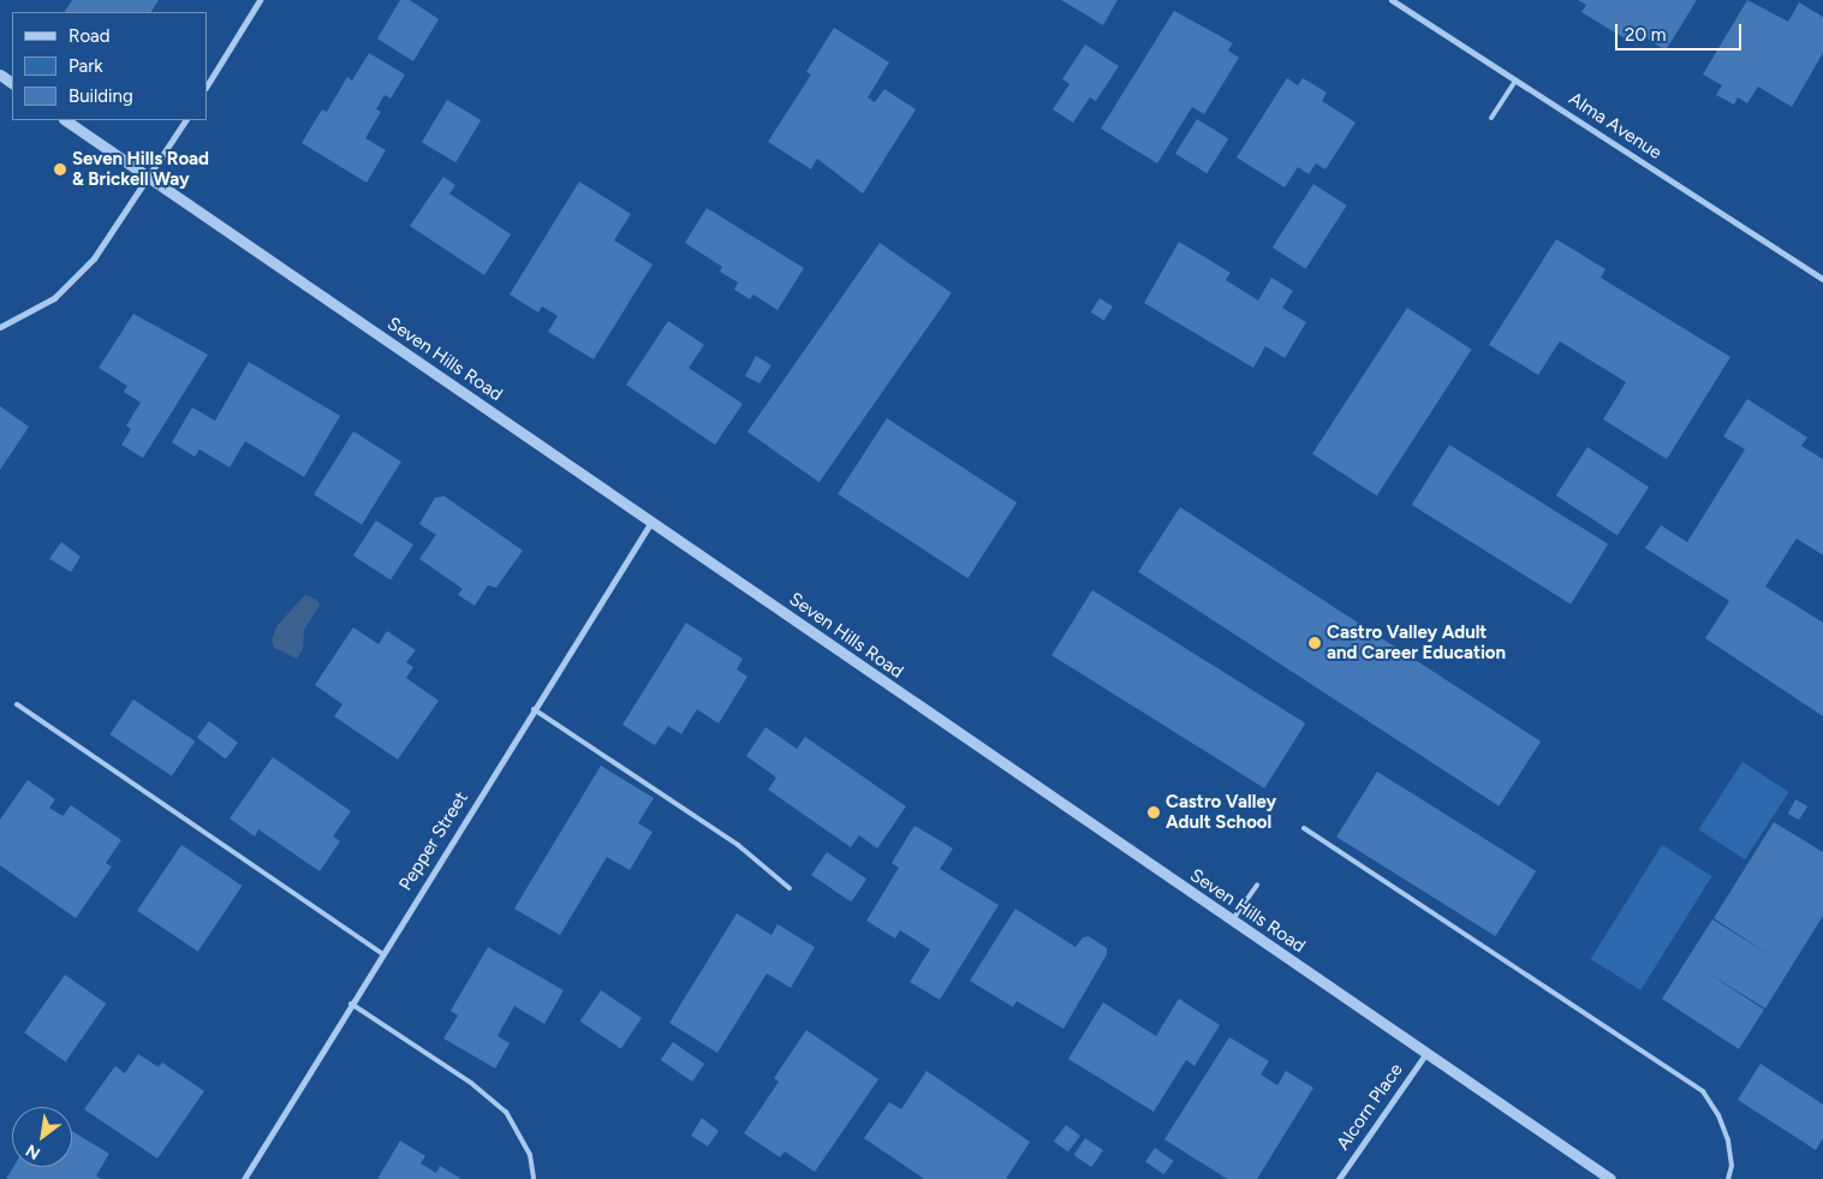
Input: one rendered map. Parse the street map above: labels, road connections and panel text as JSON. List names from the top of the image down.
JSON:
{
  "streets": {
    "street": [
      "Alma Avenue",
      "Seven Hills Road",
      "Pepper Street",
      "Alcorn Place"
    ]
  },
  "crossings": [
    ["Seven Hills Road", "Pepper Street"],
    ["Seven Hills Road", "Alcorn Place"]
  ],
  "places": ["Seven Hills Road & Brickell Way", "Castro Valley Adult and Career Education", "Castro Valley Adult School"],
  "legend": ["Road", "Park", "Building"],
  "scale_bar": "20 m",
  "north": "bottom left"
}
